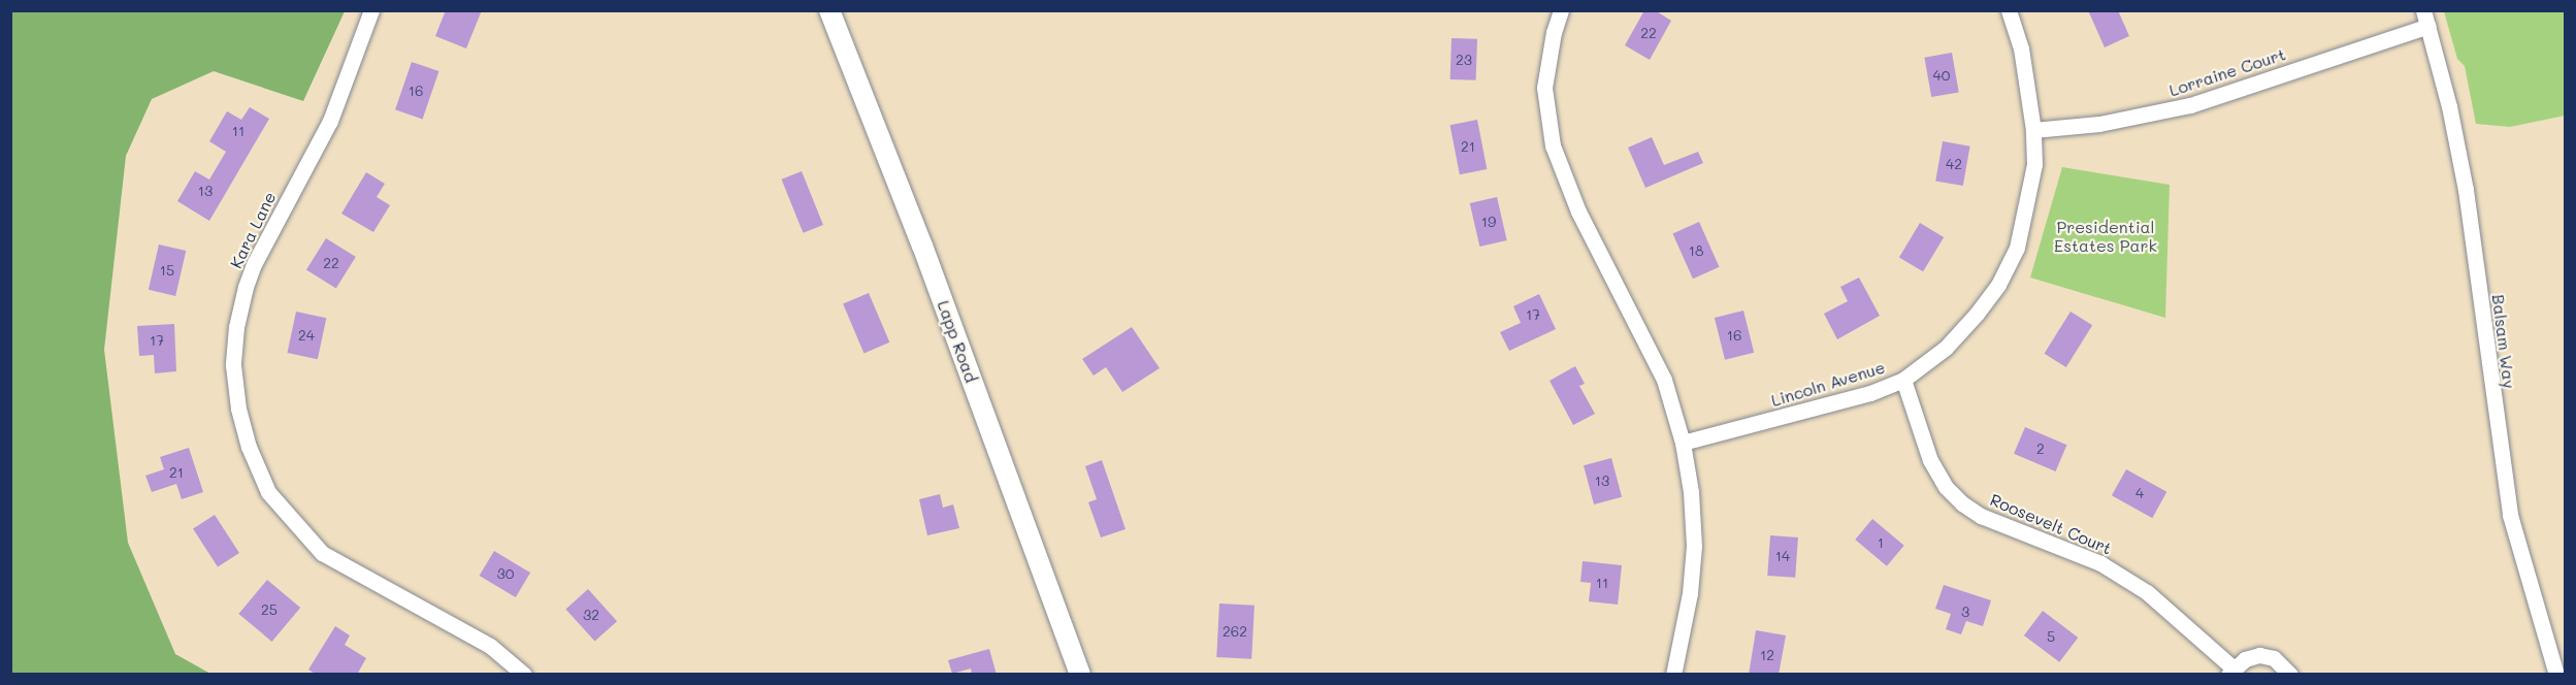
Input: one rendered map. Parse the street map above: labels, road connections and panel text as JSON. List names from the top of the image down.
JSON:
{
  "streets": {
    "street": [
      "Lorraine Court",
      "Kara Lane",
      "Lapp Road",
      "Balsam Way",
      "Lincoln Avenue",
      "Roosevelt Court"
    ]
  },
  "crossings": [
    ["Lorraine Court", "Balsam Way"],
    ["Lorraine Court", "Lincoln Avenue"],
    ["Lincoln Avenue", "Roosevelt Court"]
  ],
  "parks": ["Presidential Estates Park"],
  "house_numbers": [
    "22",
    "23",
    "40",
    "16",
    "11",
    "21",
    "42",
    "13",
    "19",
    "18",
    "22",
    "15",
    "17",
    "24",
    "16",
    "17",
    "2",
    "21",
    "13",
    "4",
    "1",
    "14",
    "30",
    "11",
    "25",
    "3",
    "32",
    "262",
    "5",
    "12"
  ]
}
